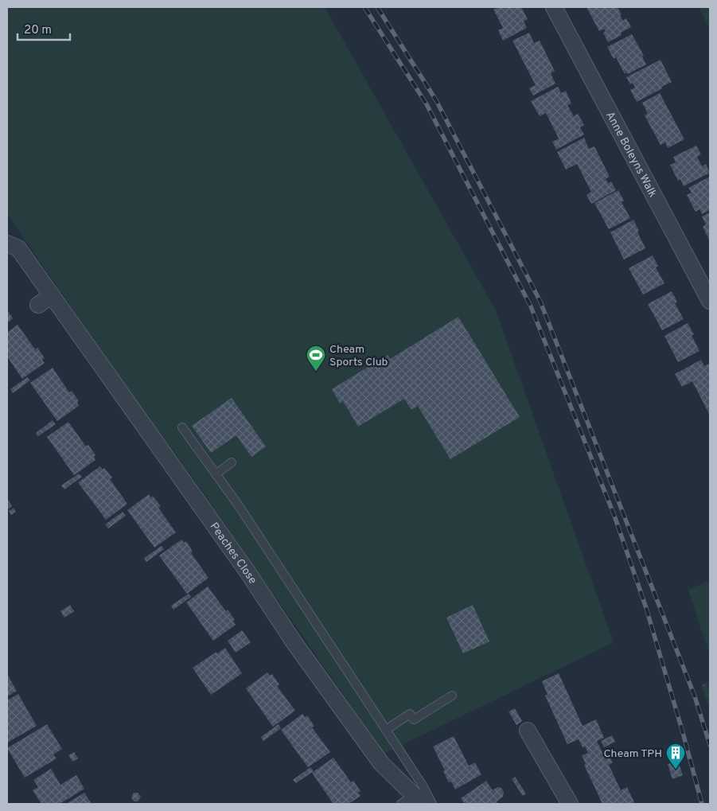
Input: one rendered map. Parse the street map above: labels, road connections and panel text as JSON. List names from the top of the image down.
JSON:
{
  "streets": {
    "street": ["Anne Boleyns Walk", "Peaches Close"]
  },
  "places": {
    "sports": ["Cheam Sports Club"],
    "building": ["Cheam TPH"]
  },
  "scale_bar": "20 m"
}
